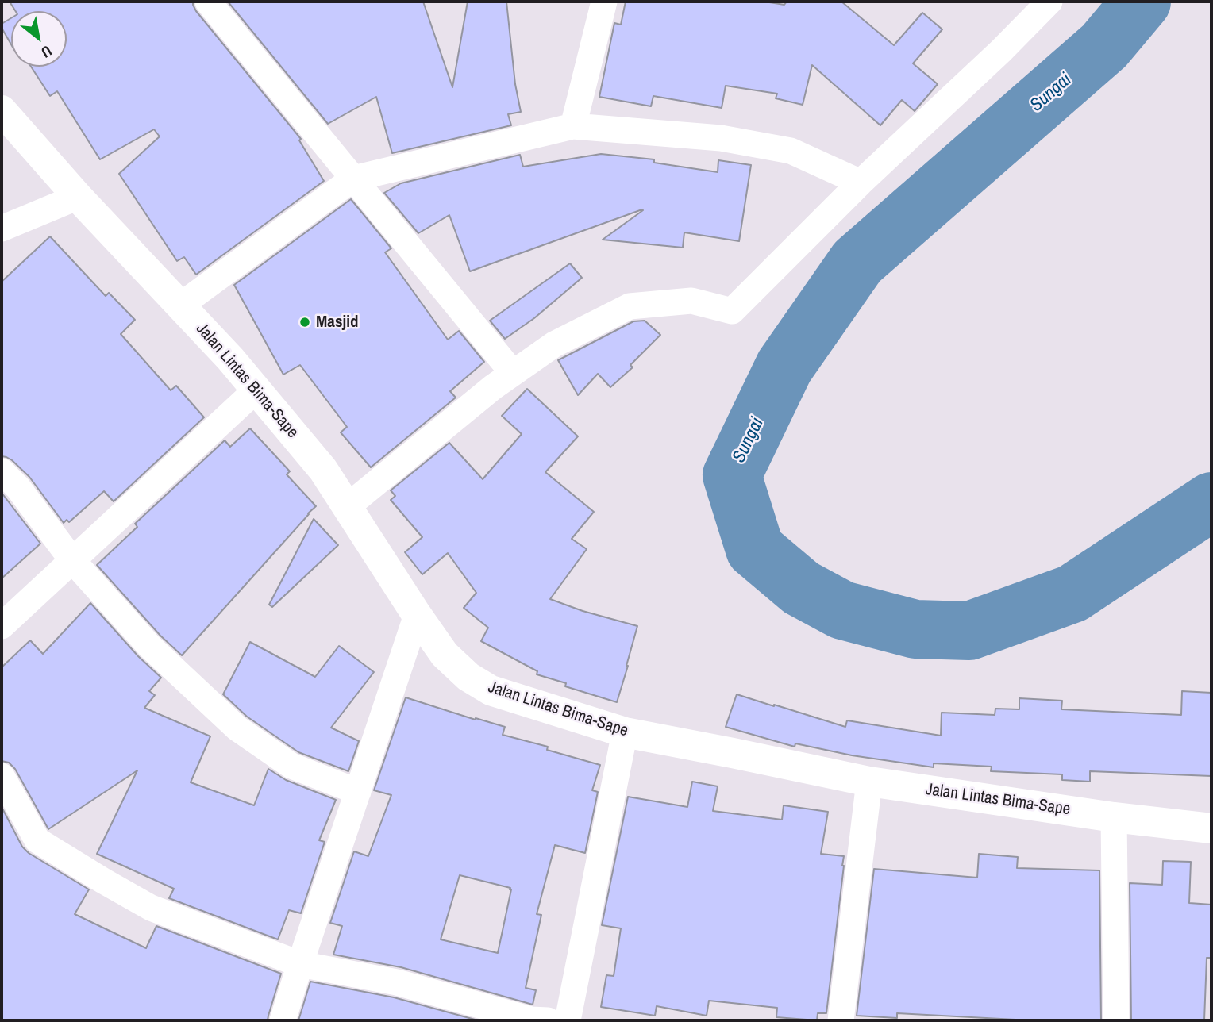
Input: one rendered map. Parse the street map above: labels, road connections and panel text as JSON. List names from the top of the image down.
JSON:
{
  "streets": {
    "highway": ["Jalan Lintas Bima-Sape"]
  },
  "water": ["Sungai"],
  "places": ["Masjid"],
  "north": "bottom right"
}
